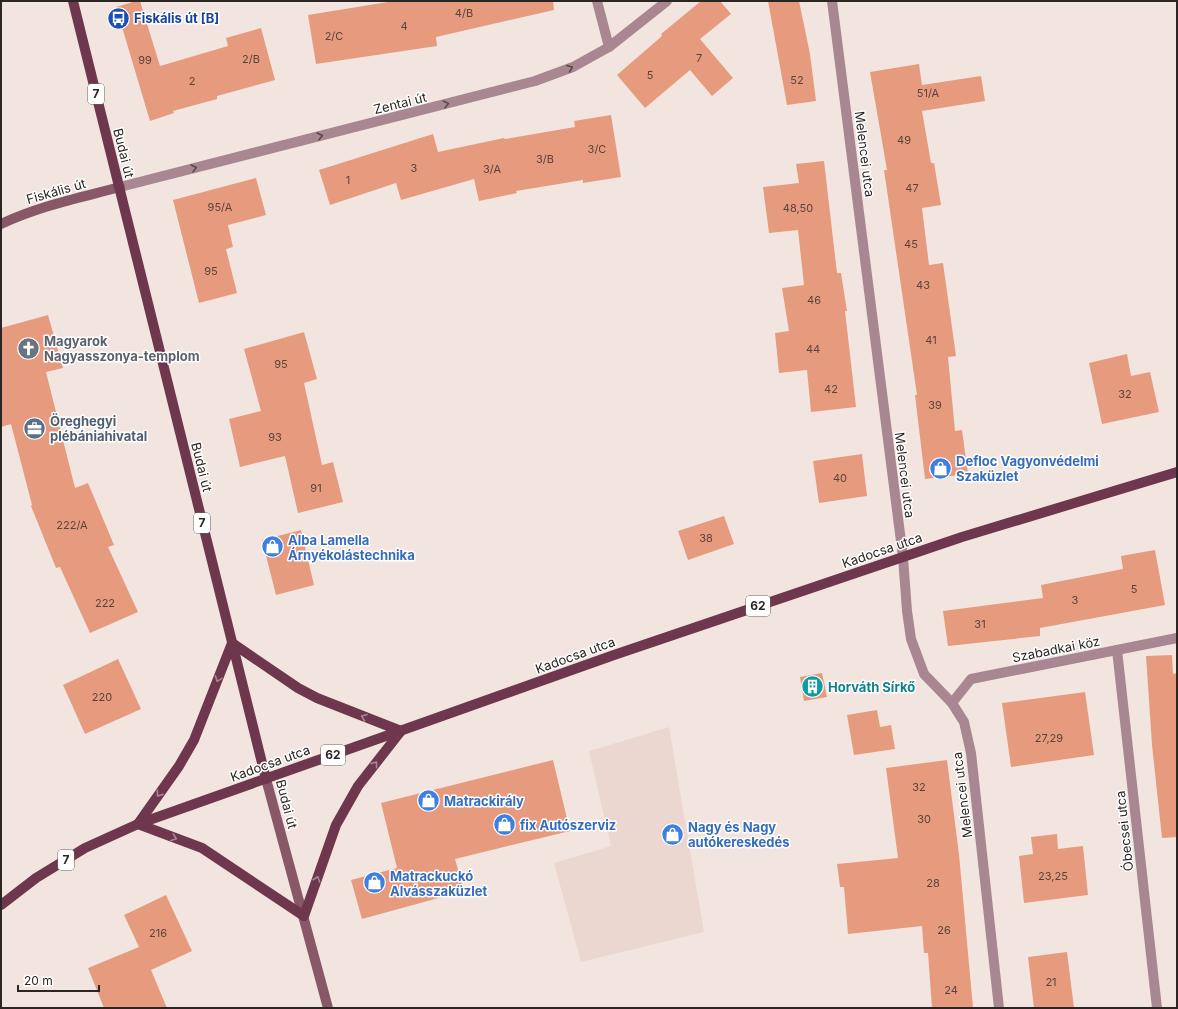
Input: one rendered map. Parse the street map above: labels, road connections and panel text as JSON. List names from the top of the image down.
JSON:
{
  "streets": {
    "main road": [
      "7",
      "Budai út",
      "Fiskális út",
      "Kadocsa utca",
      "62"
    ],
    "street": [
      "Zentai út",
      "Melencei utca",
      "Szabadkai köz",
      "Óbecsei utca"
    ]
  },
  "crossings": [
    ["Zentai út", "Budai út"],
    ["Zentai út", "Fiskális út"],
    ["Budai út", "Fiskális út"],
    ["Budai út", "Kadocsa utca"],
    ["Melencei utca", "Kadocsa utca"],
    ["Melencei utca", "Szabadkai köz"],
    ["Szabadkai köz", "Óbecsei utca"]
  ],
  "one_way": ["Zentai út"],
  "places": {
    "bus stop": ["Fiskális út [B]"],
    "church": ["Magyarok Nagyasszonya-templom"],
    "office": ["Öreghegyi plébániahivatal"],
    "shop": [
      "Defloc Vagyonvédelmi Szaküzlet",
      "Alba Lamella Árnyékolástechnika",
      "Matrackirály",
      "fix Autószerviz",
      "Nagy és Nagy autókereskedés",
      "Matrackuckó Alvásszaküzlet"
    ],
    "building": ["Horváth Sírkő"]
  },
  "house_numbers": [
    "4/B",
    "4",
    "2/C",
    "7",
    "2/B",
    "99",
    "5",
    "52",
    "2",
    "51/A",
    "49",
    "3/C",
    "3/B",
    "3",
    "3/A",
    "1",
    "47",
    "95/A",
    "48,50",
    "45",
    "95",
    "43",
    "46",
    "41",
    "44",
    "95",
    "42",
    "32",
    "39",
    "93",
    "40",
    "91",
    "222/A",
    "38",
    "5",
    "3",
    "222",
    "31",
    "220",
    "27,29",
    "32",
    "30",
    "23,25",
    "28",
    "26",
    "216",
    "21",
    "24"
  ],
  "scale_bar": "20 m"
}
